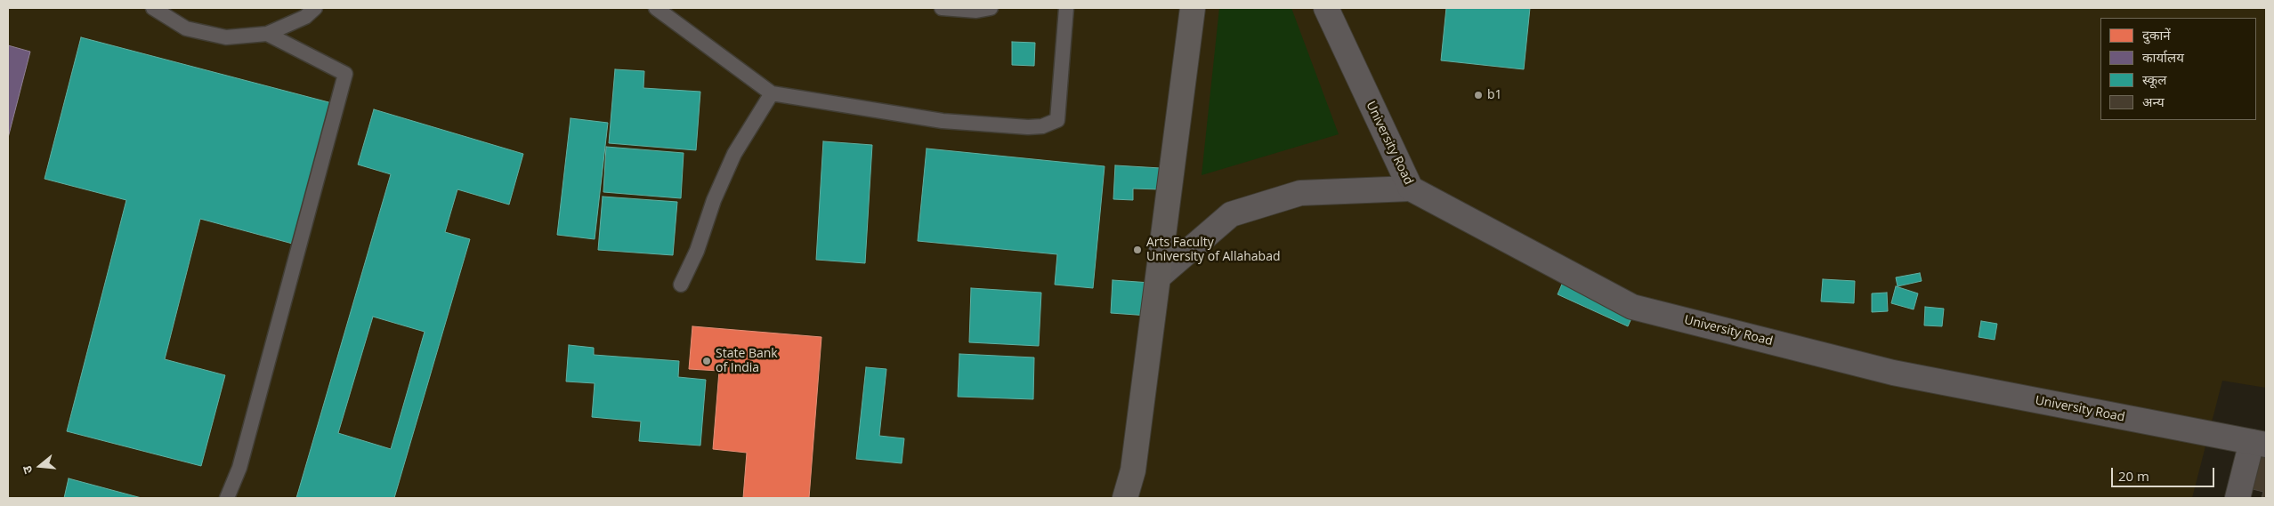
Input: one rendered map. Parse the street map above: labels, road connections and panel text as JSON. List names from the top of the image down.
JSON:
{
  "streets": {
    "street": ["University Road"]
  },
  "places": ["b1", "Arts Faculty University of Allahabad", "State Bank of India"],
  "legend": [
    "दुकानें",
    "कार्यालय",
    "स्कूल",
    "अन्य"
  ],
  "scale_bar": "20 m",
  "north": "left"
}
